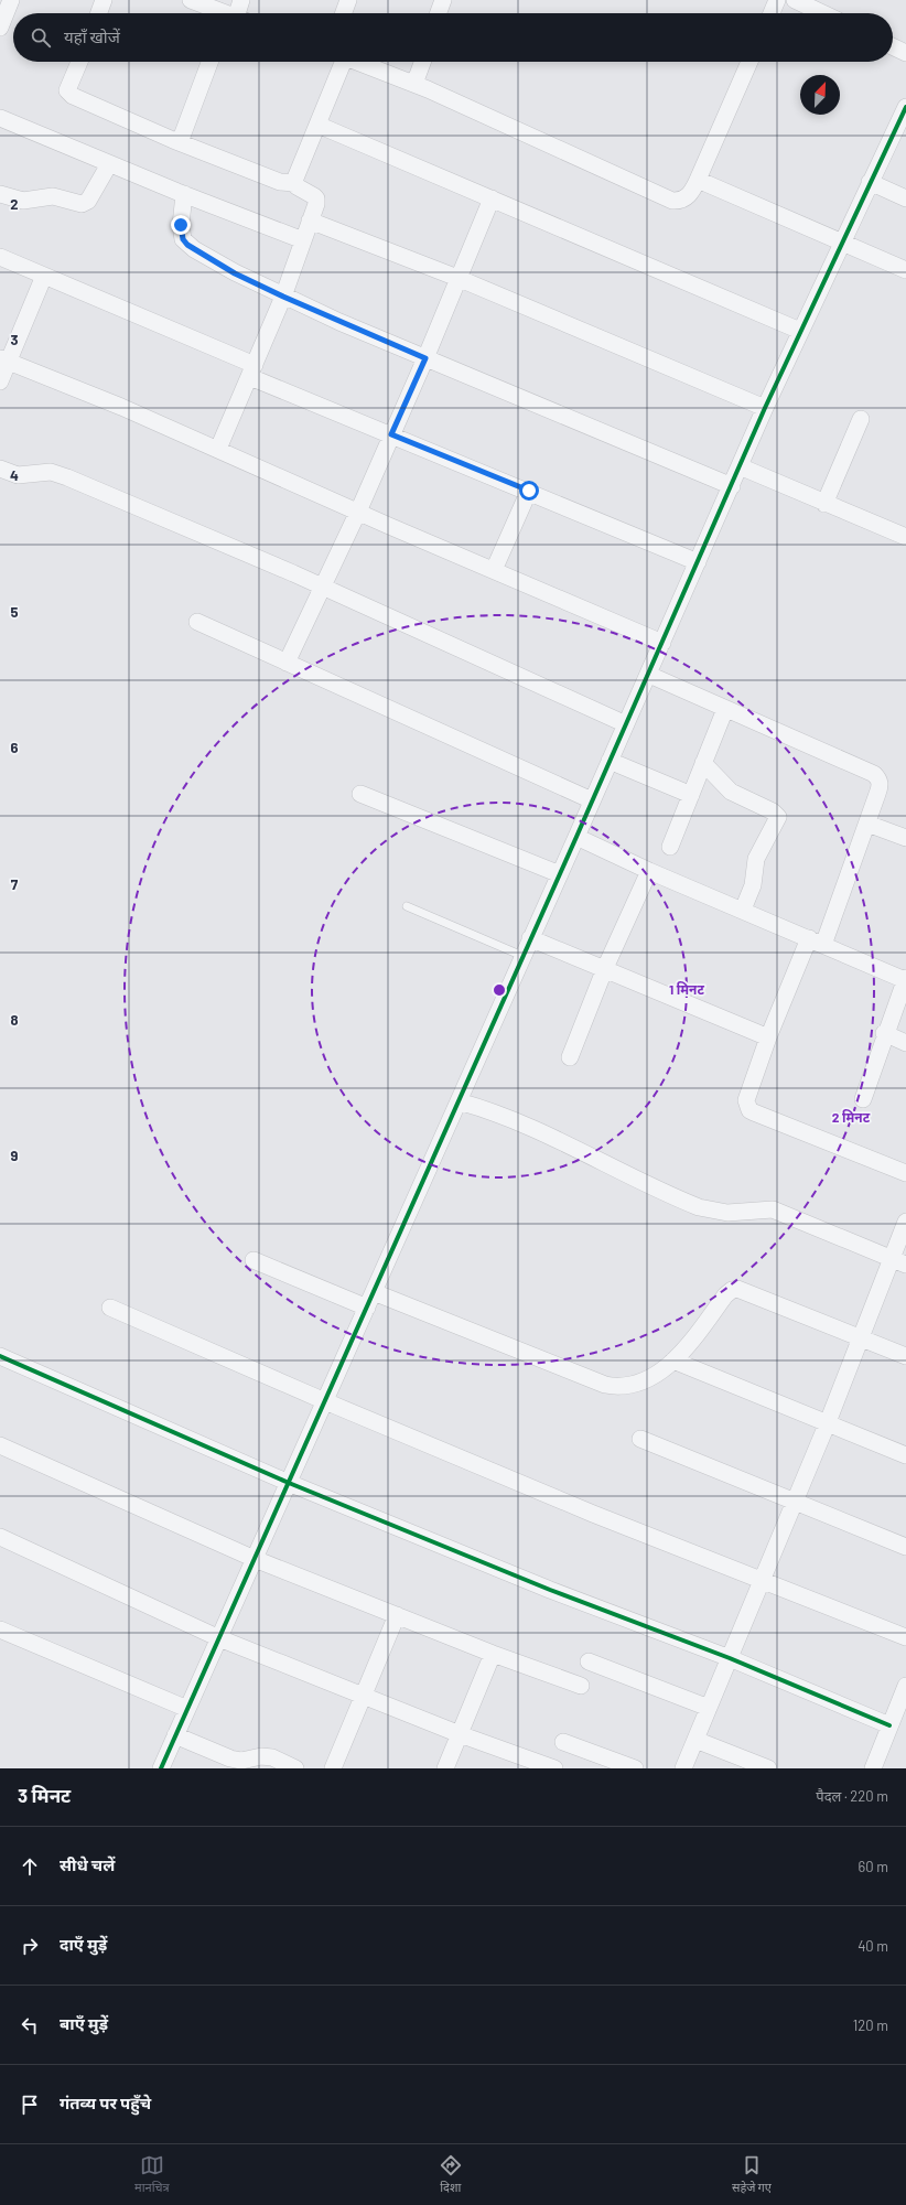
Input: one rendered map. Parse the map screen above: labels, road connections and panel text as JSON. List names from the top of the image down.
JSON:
{
  "north": "top right",
  "page": {
    "search": "यहाँ खोजें",
    "heading": ["3 मिनट", "पैदल · 220 m"],
    "list": [
      ["सीधे चलें", "60 m"],
      ["दाएँ मुड़ें", "40 m"],
      ["बाएँ मुड़ें", "120 m"],
      "गंतव्य पर पहुँचे"
    ],
    "nav": ["मानचित्र", "दिशा", "सहेजे गए"]
  },
  "grid": {
    "rows": [
      "2",
      "3",
      "4",
      "5",
      "6",
      "7",
      "8",
      "9"
    ]
  },
  "rings": ["1 मिनट", "2 मिनट"]
}
